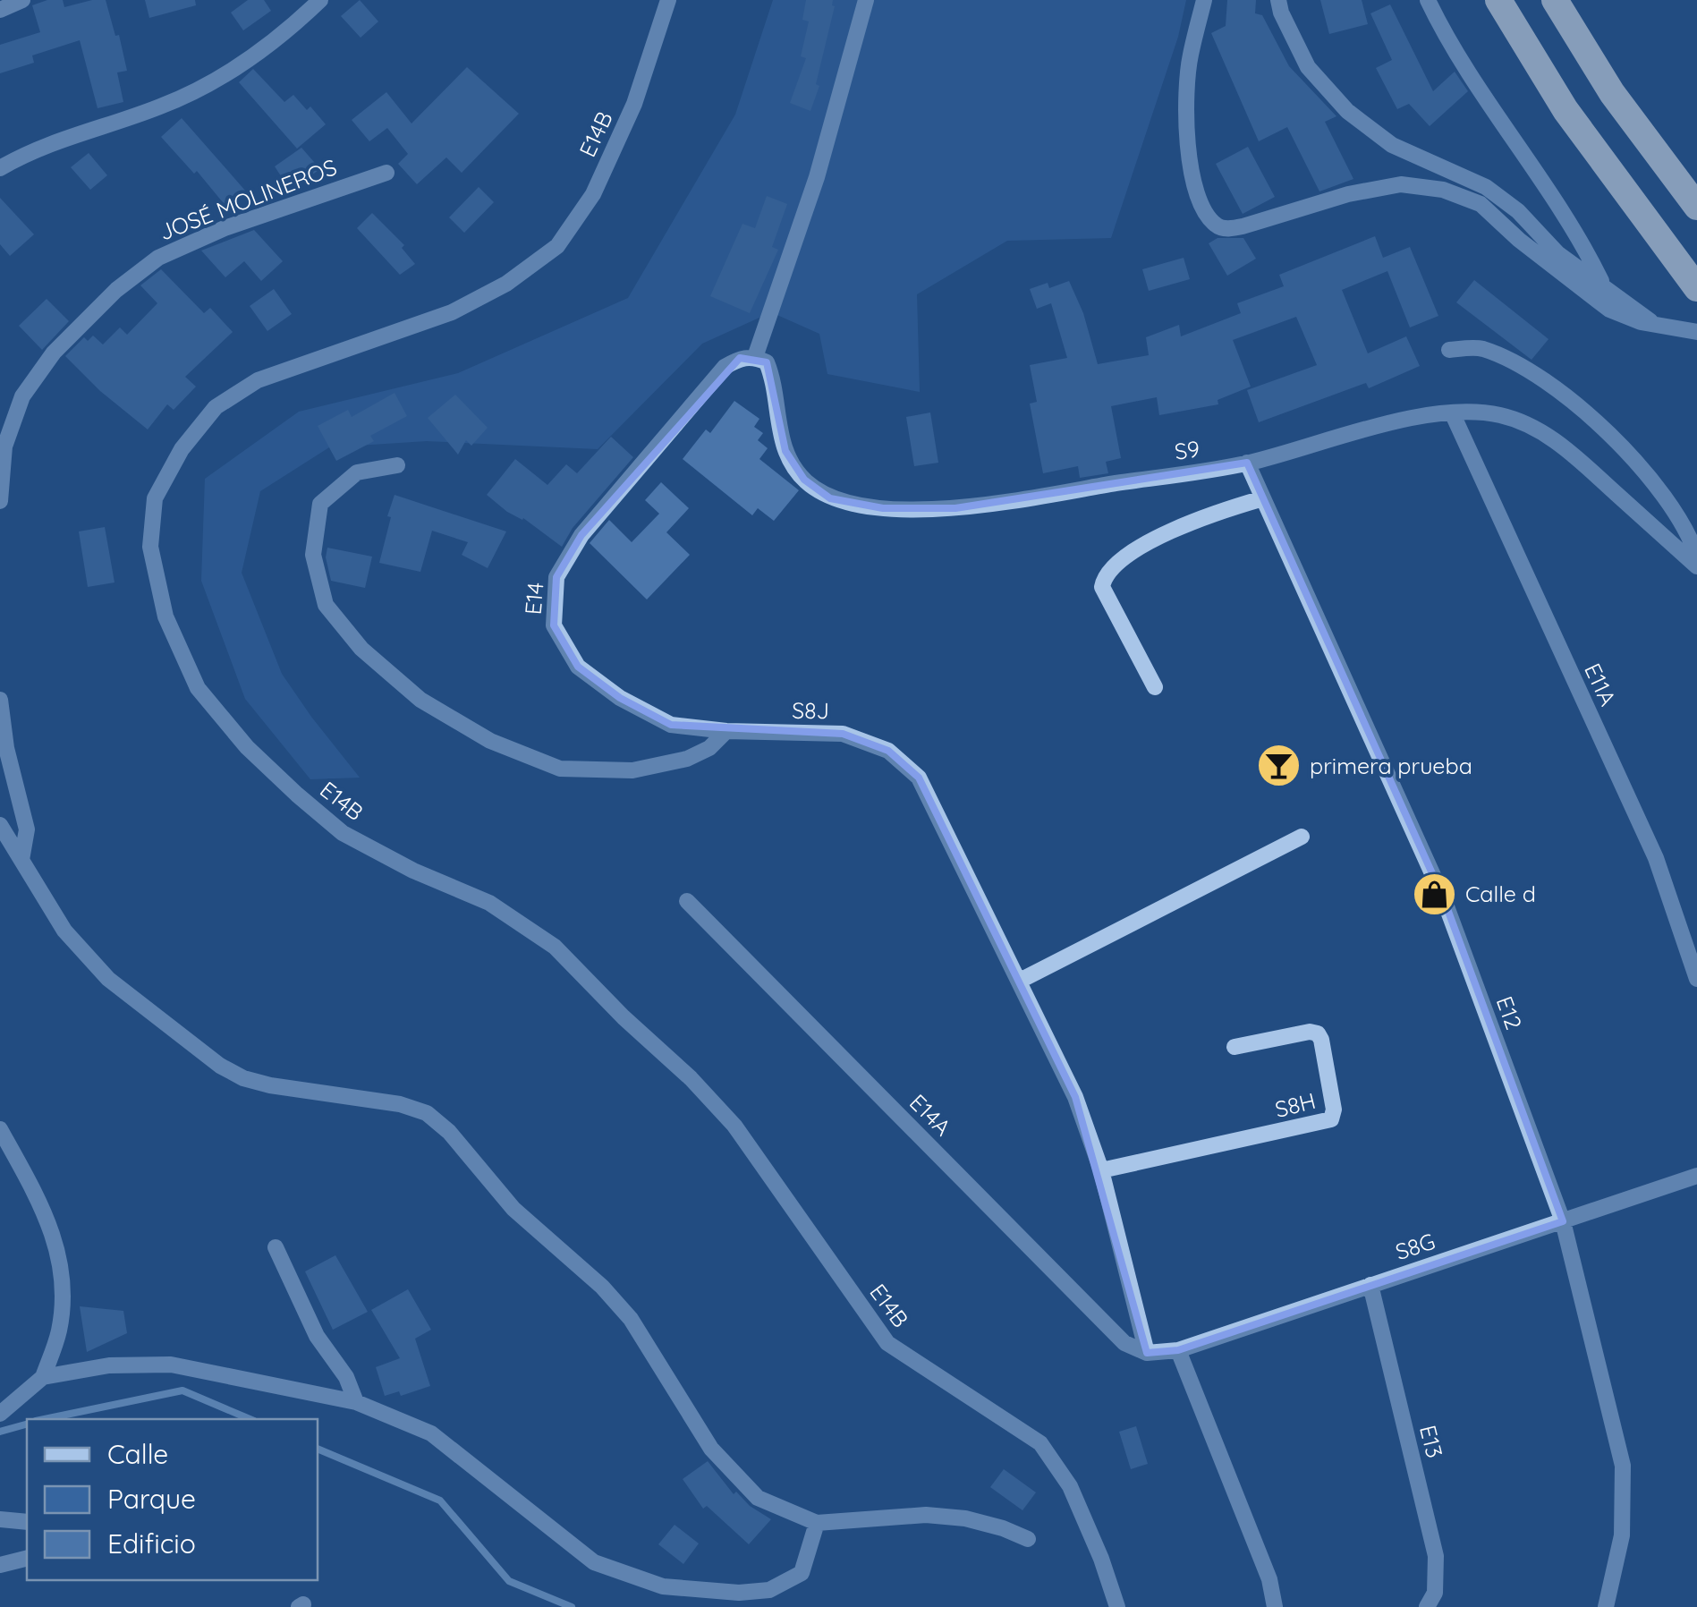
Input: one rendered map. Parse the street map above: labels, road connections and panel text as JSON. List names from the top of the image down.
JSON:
{
  "streets": {
    "street": [
      "E14B",
      "JOSÉ MOLINEROS",
      "S9",
      "E14",
      "E11A",
      "S8J",
      "E12",
      "S8H",
      "E14A",
      "S8G",
      "E13"
    ]
  },
  "crossings": [
    ["S9", "E14"],
    ["S9", "E11A"],
    ["S9", "E12"],
    ["E14", "S8J"],
    ["S8J", "S8H"],
    ["S8J", "E14A"],
    ["S8J", "S8G"],
    ["E12", "S8G"],
    ["E14A", "S8G"],
    ["S8G", "E13"]
  ],
  "places": {
    "bar": ["primera prueba"],
    "shop": ["Calle d"]
  },
  "legend": ["Calle", "Parque", "Edificio"]
}
